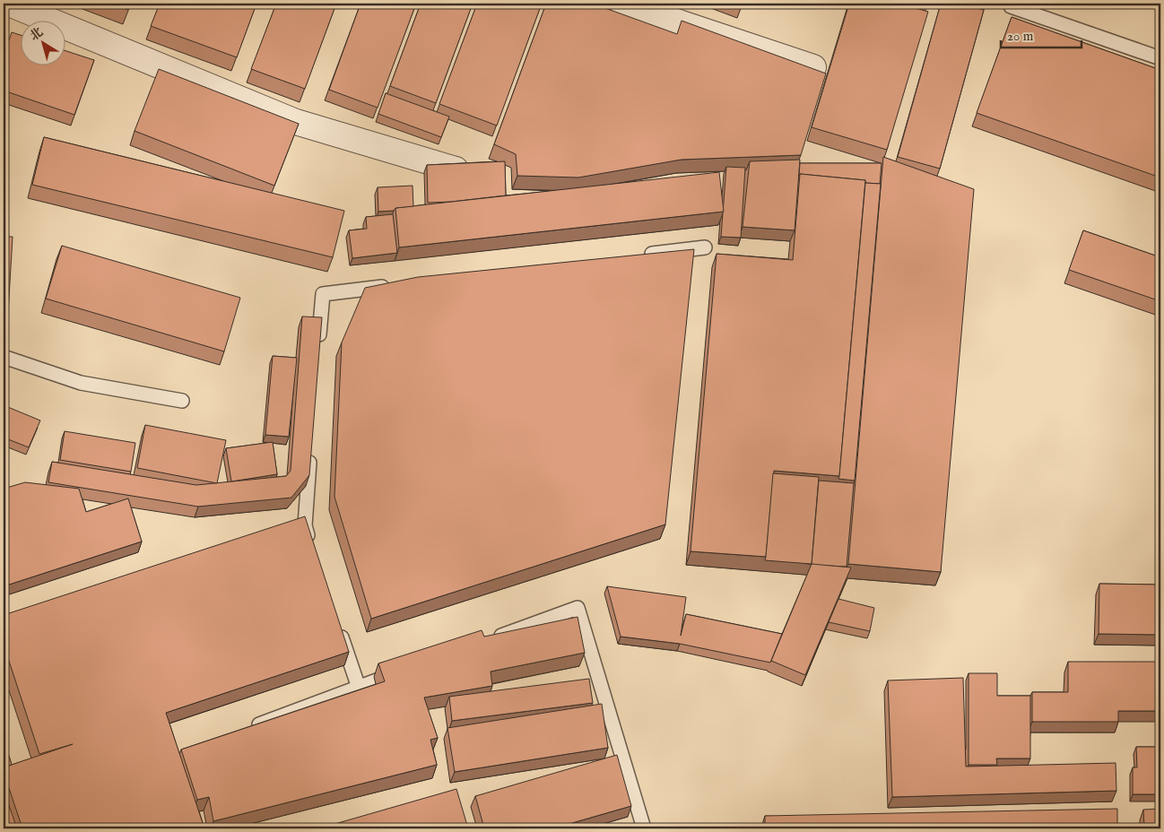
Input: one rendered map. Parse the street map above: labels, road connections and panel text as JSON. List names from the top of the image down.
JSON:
{
  "scale_bar": "20 m",
  "north": "top left"
}
